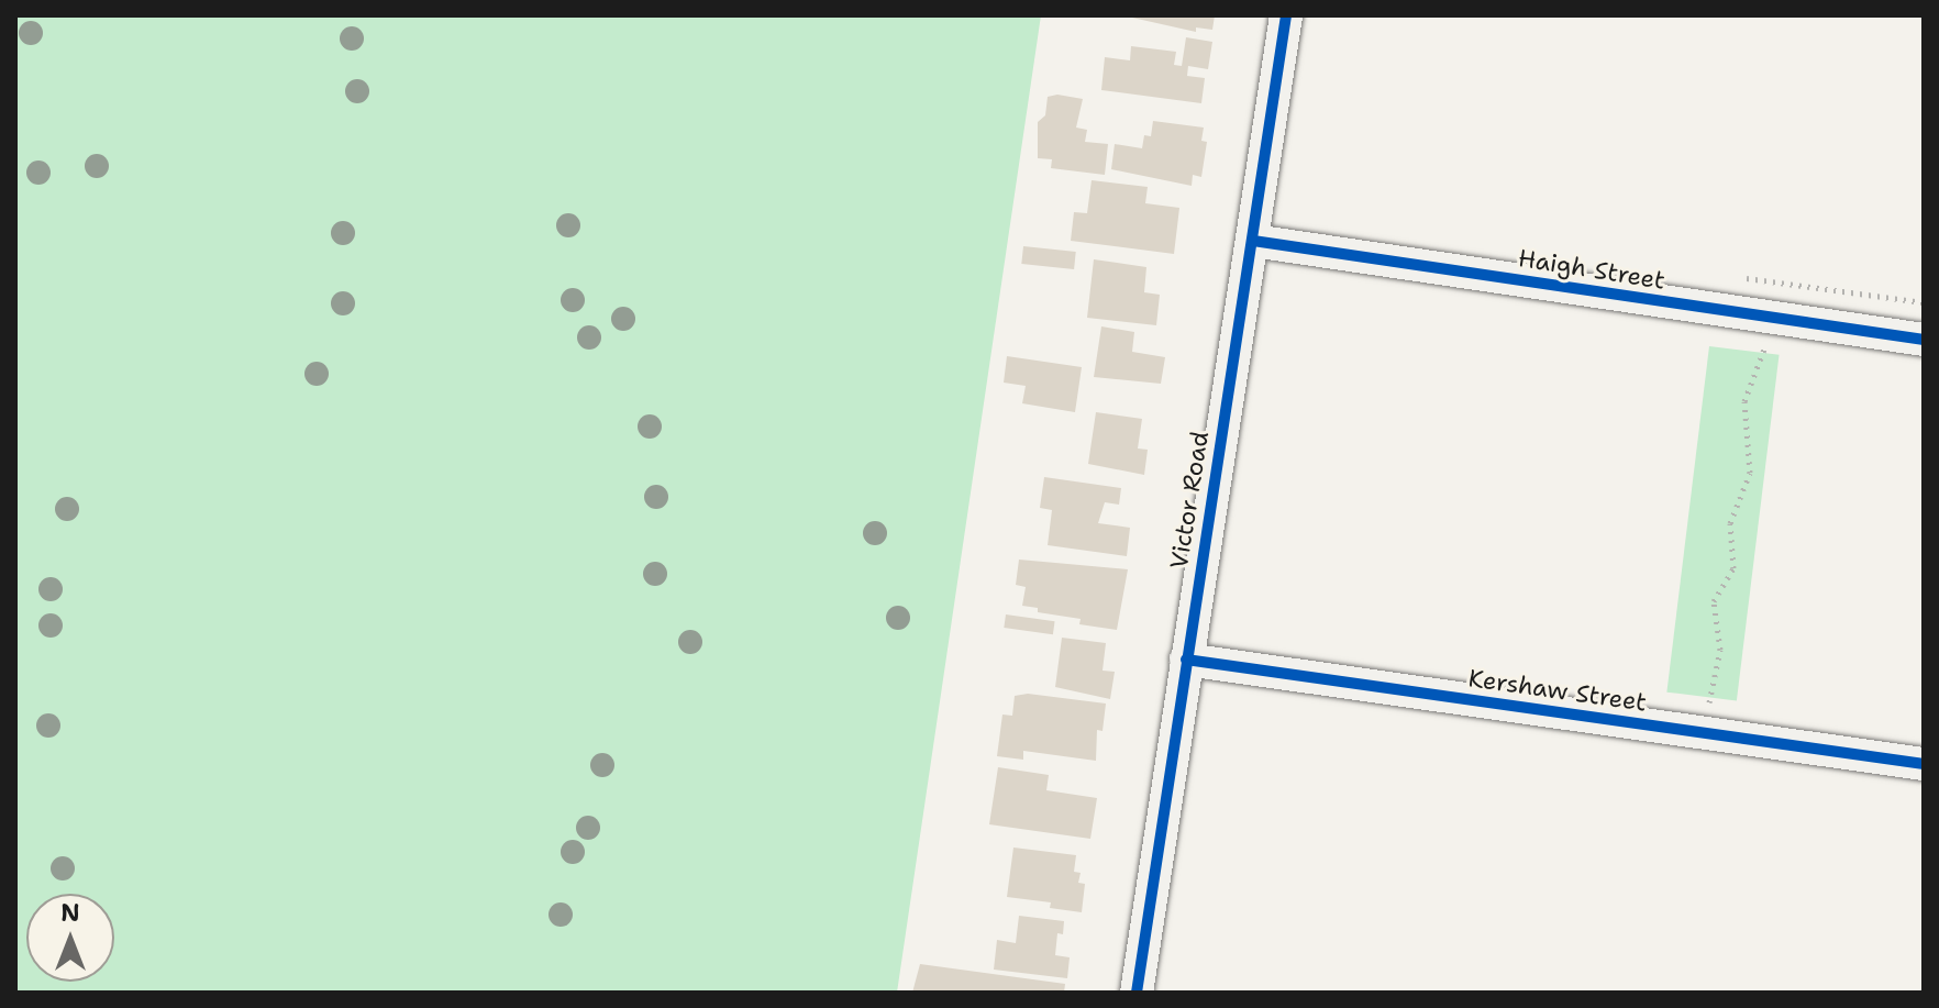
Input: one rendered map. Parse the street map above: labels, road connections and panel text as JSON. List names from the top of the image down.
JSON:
{
  "streets": {
    "street": ["Haigh Street", "Victor Road", "Kershaw Street"]
  },
  "crossings": [
    ["Haigh Street", "Victor Road"],
    ["Victor Road", "Kershaw Street"]
  ],
  "north": "top"
}
